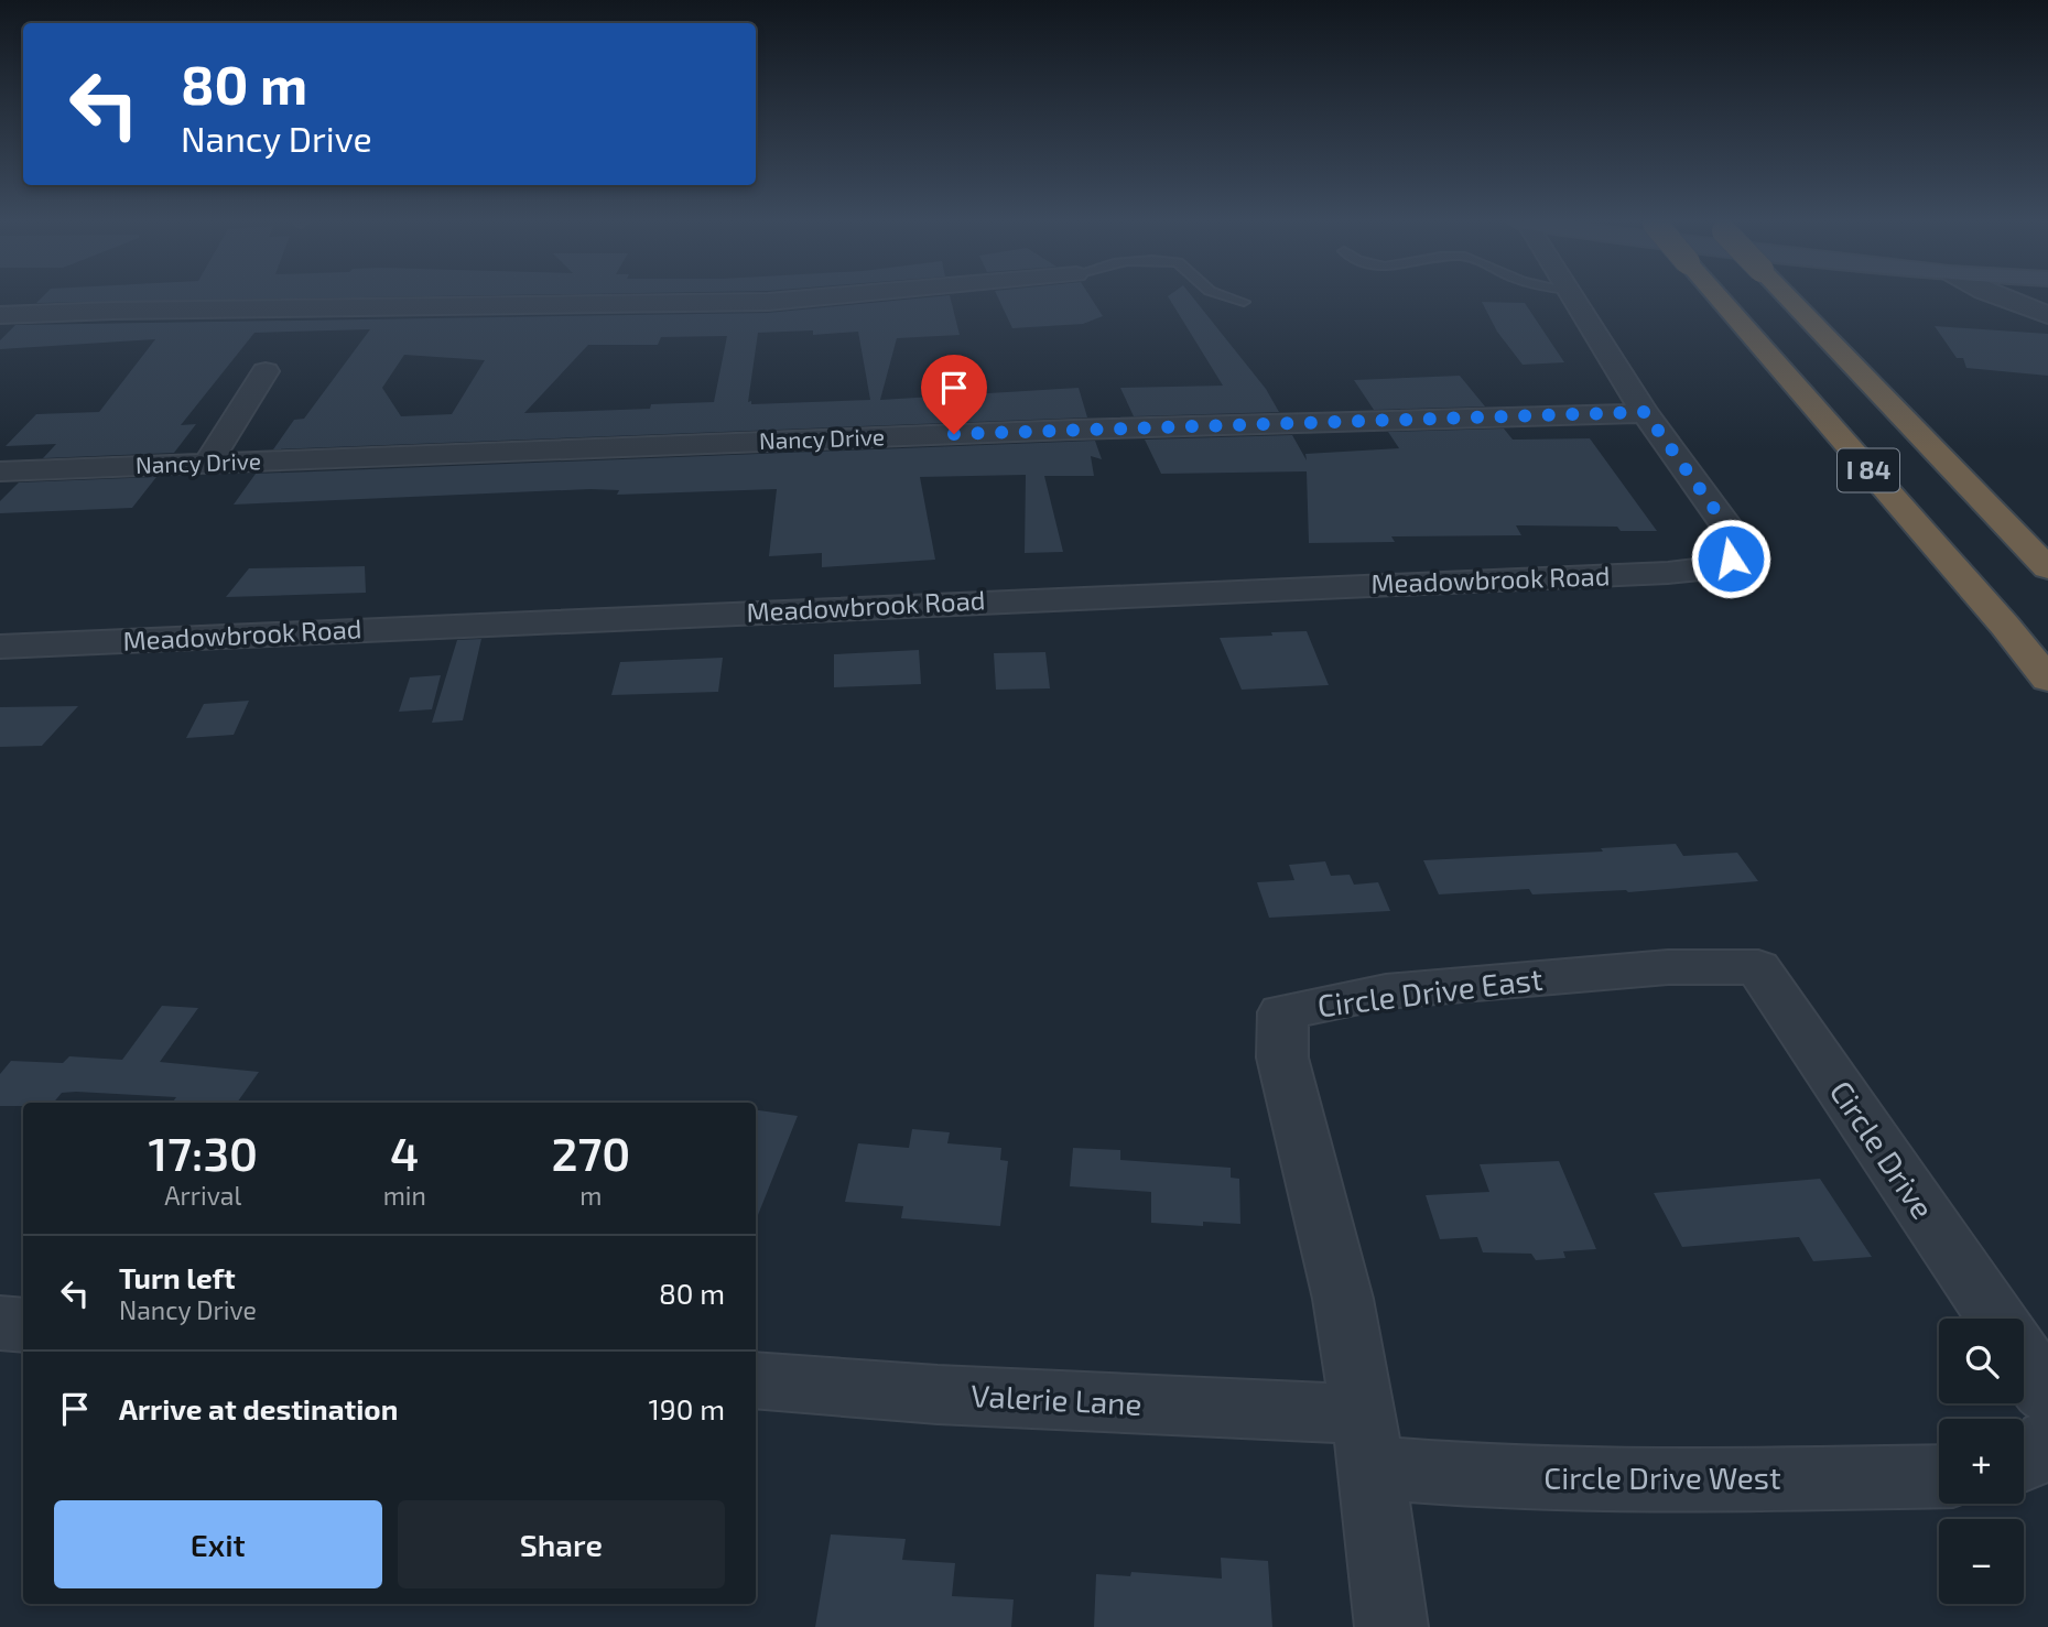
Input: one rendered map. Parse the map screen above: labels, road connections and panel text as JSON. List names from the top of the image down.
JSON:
{
  "streets": {
    "highway": ["I 84"],
    "street": [
      "Nancy Drive",
      "Meadowbrook Road",
      "Circle Drive East",
      "Circle Drive",
      "Valerie Lane",
      "Circle Drive West"
    ]
  },
  "crossings": [
    ["Nancy Drive", "Meadowbrook Road"],
    ["Circle Drive East", "Circle Drive"],
    ["Circle Drive East", "Valerie Lane"],
    ["Circle Drive East", "Circle Drive West"],
    ["Valerie Lane", "Circle Drive West"]
  ],
  "page": {
    "turn": ["80 m", "Nancy Drive"],
    "eta": [
      "17:30",
      "Arrival",
      "4",
      "min",
      "270",
      "m"
    ],
    "list": [
      {
        "name": "Turn left",
        "note": "Nancy Drive",
        "value": "80 m"
      },
      {
        "name": "Arrive at destination",
        "value": "190 m"
      }
    ],
    "map_buttons": ["+", "−"],
    "buttons": ["Exit", "Share"]
  }
}
